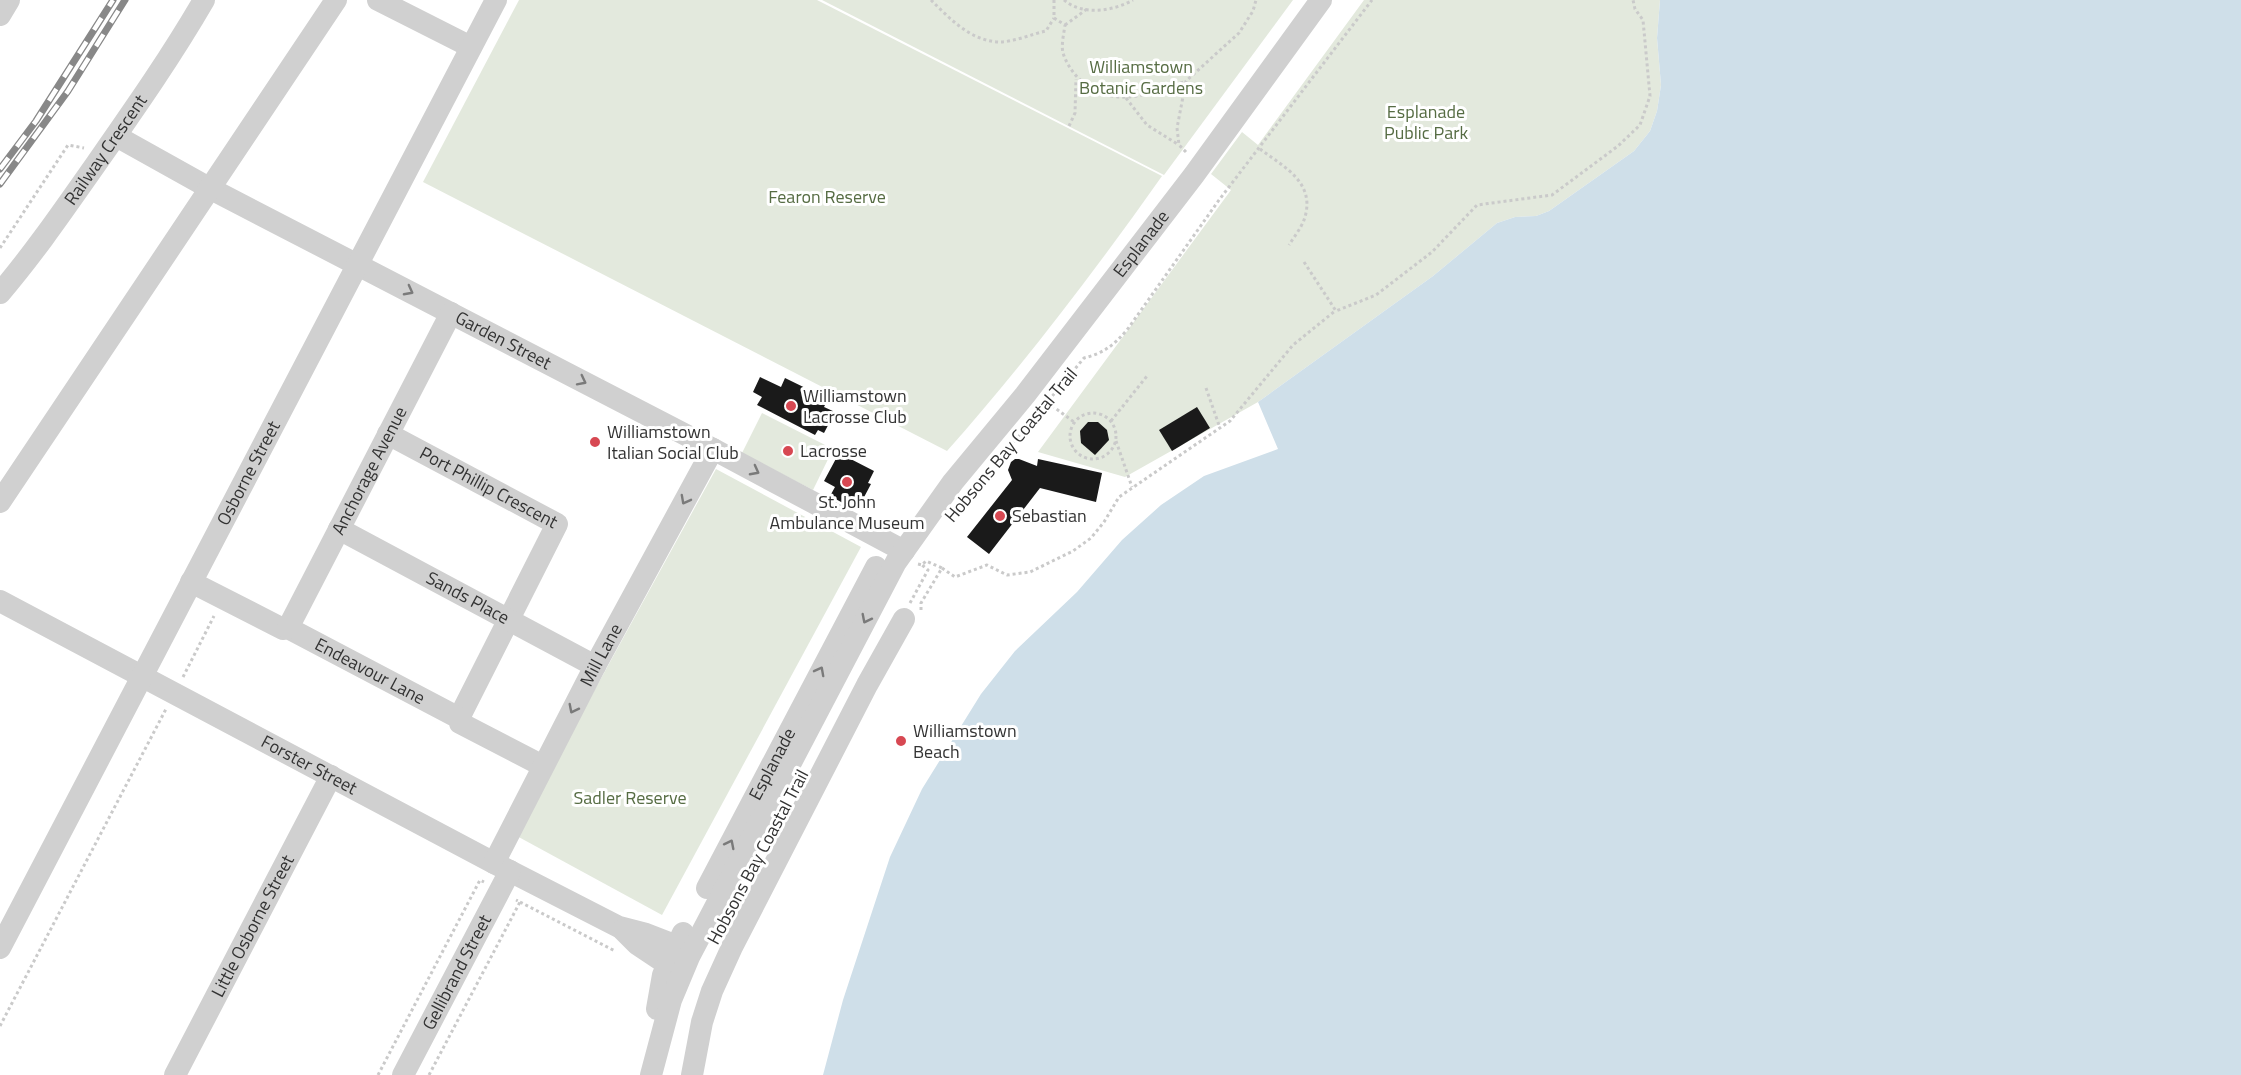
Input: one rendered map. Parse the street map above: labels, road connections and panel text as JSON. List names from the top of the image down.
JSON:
{
  "streets": {
    "street": [
      "Railway Crescent",
      "Esplanade",
      "Garden Street",
      "Hobsons Bay Coastal Trail",
      "Anchorage Avenue",
      "Osborne Street",
      "Port Phillip Crescent",
      "Sands Place",
      "Mill Lane",
      "Endeavour Lane",
      "Forster Street",
      "Little Osborne Street",
      "Gellibrand Street"
    ]
  },
  "crossings": [
    ["Railway Crescent", "Garden Street"],
    ["Esplanade", "Garden Street"],
    ["Esplanade", "Forster Street"],
    ["Garden Street", "Anchorage Avenue"],
    ["Garden Street", "Osborne Street"],
    ["Garden Street", "Mill Lane"],
    ["Anchorage Avenue", "Port Phillip Crescent"],
    ["Anchorage Avenue", "Sands Place"],
    ["Anchorage Avenue", "Endeavour Lane"],
    ["Osborne Street", "Endeavour Lane"],
    ["Osborne Street", "Forster Street"],
    ["Port Phillip Crescent", "Sands Place"],
    ["Port Phillip Crescent", "Endeavour Lane"],
    ["Sands Place", "Mill Lane"],
    ["Mill Lane", "Endeavour Lane"],
    ["Mill Lane", "Forster Street"],
    ["Mill Lane", "Gellibrand Street"],
    ["Forster Street", "Little Osborne Street"],
    ["Forster Street", "Gellibrand Street"]
  ],
  "one_way": ["Garden Street", "Mill Lane"],
  "parks": [
    "Williamstown Botanic Gardens",
    "Esplanade Public Park",
    "Fearon Reserve",
    "Sadler Reserve"
  ],
  "places": [
    "Williamstown Lacrosse Club",
    "Williamstown Italian Social Club",
    "Lacrosse",
    "St. John Ambulance Museum",
    "Sebastian",
    "Williamstown Beach"
  ]
}
